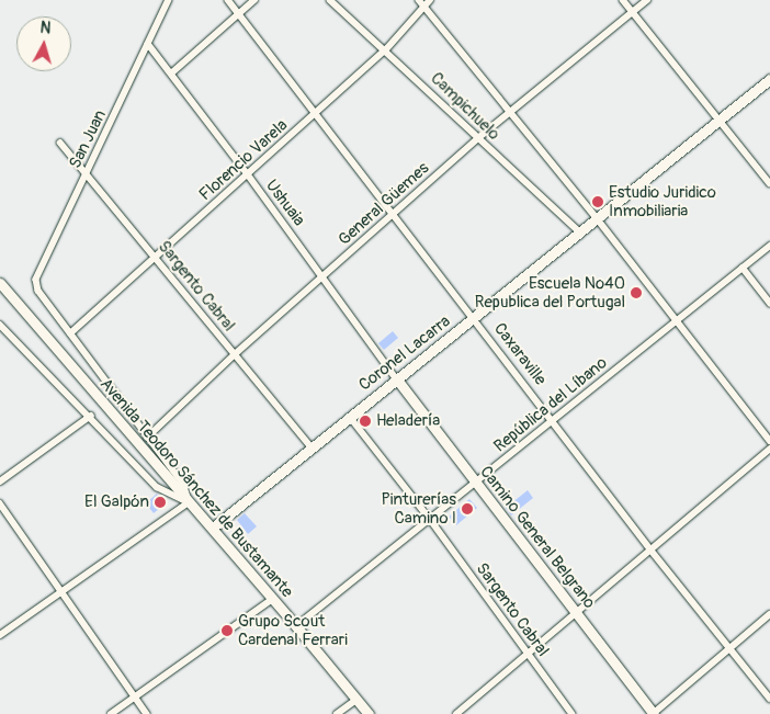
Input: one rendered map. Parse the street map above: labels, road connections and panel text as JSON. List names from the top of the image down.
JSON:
{
  "streets": {
    "street": [
      "Campichuelo",
      "San Juan",
      "Florencio Varela",
      "Ushuaia",
      "General Güemes",
      "Sargento Cabral",
      "Coronel Lacarra",
      "Caxaraville",
      "República del Líbano",
      "Avenida Teodoro Sánchez de Bustamante",
      "Camino General Belgrano"
    ]
  },
  "crossings": [
    ["Campichuelo", "Florencio Varela"],
    ["Campichuelo", "General Güemes"],
    ["Campichuelo", "Coronel Lacarra"],
    ["San Juan", "Florencio Varela"],
    ["San Juan", "Ushuaia"],
    ["San Juan", "Sargento Cabral"],
    ["Florencio Varela", "Ushuaia"],
    ["Florencio Varela", "Sargento Cabral"],
    ["Florencio Varela", "Caxaraville"],
    ["Ushuaia", "General Güemes"],
    ["Ushuaia", "Coronel Lacarra"],
    ["Ushuaia", "Camino General Belgrano"],
    ["General Güemes", "Sargento Cabral"],
    ["General Güemes", "Caxaraville"],
    ["Sargento Cabral", "Coronel Lacarra"],
    ["Sargento Cabral", "República del Líbano"],
    ["Coronel Lacarra", "Caxaraville"],
    ["Coronel Lacarra", "Avenida Teodoro Sánchez de Bustamante"],
    ["Coronel Lacarra", "Camino General Belgrano"],
    ["Caxaraville", "República del Líbano"],
    ["República del Líbano", "Avenida Teodoro Sánchez de Bustamante"],
    ["República del Líbano", "Camino General Belgrano"]
  ],
  "places": [
    "Estudio Juridico Inmobiliaria",
    "Escuela Nº40 Republica del Portugal",
    "Heladería",
    "El Galpón",
    "Pinturerías Camino I",
    "Grupo Scout Cardenal Ferrari"
  ],
  "north": "top"
}
